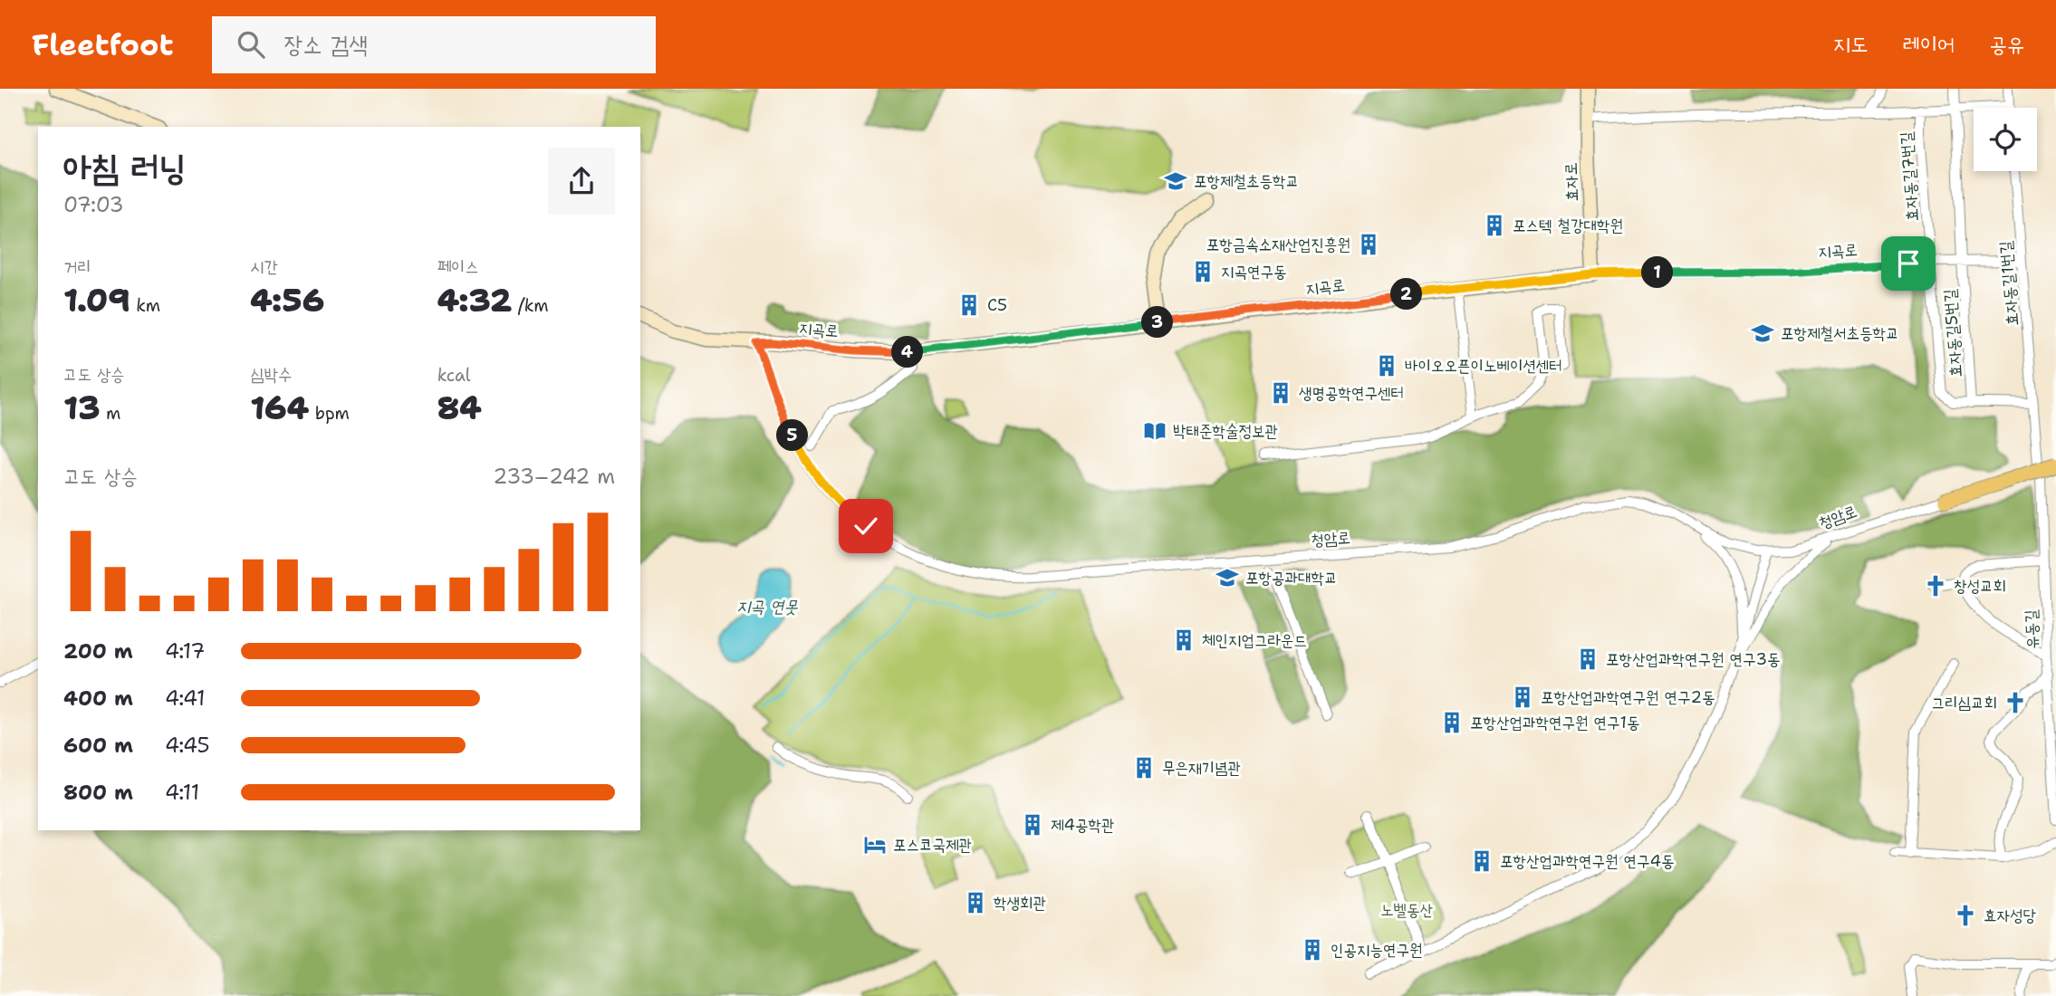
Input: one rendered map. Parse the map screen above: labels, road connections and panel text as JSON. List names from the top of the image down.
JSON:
{
  "streets": {
    "main road": ["청암로"],
    "street": [
      "효자동길7번길",
      "효자로",
      "지곡로",
      "효자동길1번길",
      "효자동길5번길",
      "유동길"
    ]
  },
  "crossings": [
    ["효자동길7번길", "지곡로"],
    ["효자동길7번길", "효자동길5번길"],
    ["효자로", "지곡로"],
    ["지곡로", "효자동길1번길"],
    ["지곡로", "효자동길5번길"],
    ["지곡로", "청암로"],
    ["효자동길1번길", "유동길"],
    ["청암로", "유동길"]
  ],
  "water": ["지곡 연못"],
  "parks": ["노벨동산"],
  "places": {
    "school or university": ["포항제철초등학교", "포항제철서초등학교", "포항공과대학교"],
    "building": [
      "포스텍 철강대학원",
      "포항금속소재산업진흥원",
      "지곡연구동",
      "C5",
      "바이오오픈이노베이션센터",
      "생명공학연구센터",
      "체인지업그라운드",
      "포항산업과학연구원 연구3동",
      "포항산업과학연구원 연구2동",
      "포항산업과학연구원 연구1동",
      "무은재기념관",
      "제4공학관",
      "포항산업과학연구원 연구4동",
      "학생회관",
      "인공지능연구원"
    ],
    "library": ["박태준학술정보관"],
    "church": ["창성교회", "그리심교회", "효자성당"],
    "hotel": ["포스코국제관"]
  },
  "page": {
    "header": "Fleetfoot",
    "search": "장소 검색",
    "nav": ["지도", "레이어", "공유"],
    "heading": ["아침 러닝", "07:03"],
    "stats": [
      ["거리", "1.09 km"],
      ["시간", "4:56"],
      ["페이스", "4:32 /km"],
      ["고도 상승", "13 m"],
      ["심박수", "164 bpm"],
      ["kcal", "84"]
    ],
    "pins": [
      "1",
      "2",
      "3",
      "4",
      "5"
    ],
    "chart": ["고도 상승", "233–242 m"],
    "list": [
      {
        "name": "200 m",
        "note": "4:17"
      },
      {
        "name": "400 m",
        "note": "4:41"
      },
      {
        "name": "600 m",
        "note": "4:45"
      },
      {
        "name": "800 m",
        "note": "4:11"
      }
    ]
  }
}
